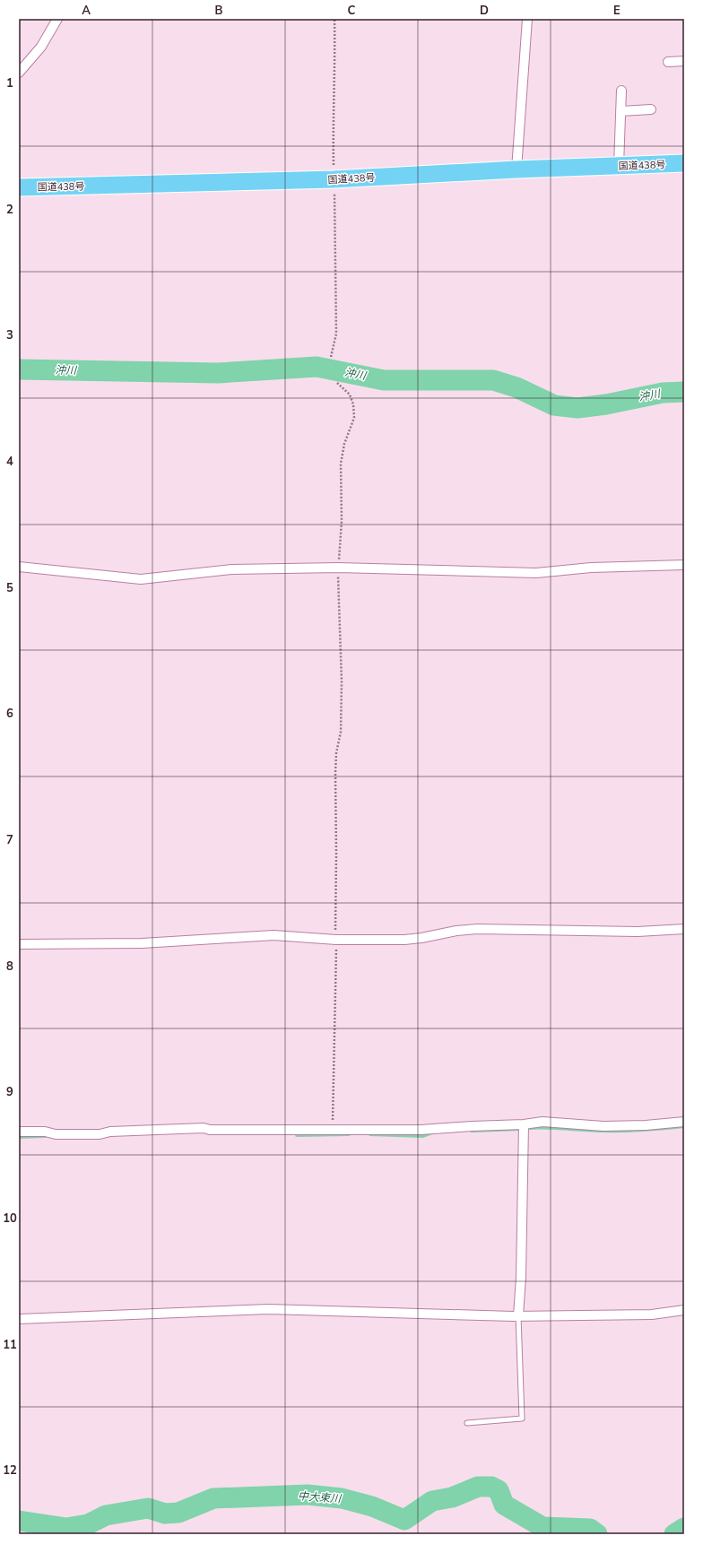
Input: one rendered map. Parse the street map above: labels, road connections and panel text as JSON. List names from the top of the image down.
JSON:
{
  "streets": {
    "highway": ["国道438号"]
  },
  "water": ["沖川", "中大束川"],
  "grid": {
    "columns": [
      "A",
      "B",
      "C",
      "D",
      "E"
    ],
    "rows": [
      "1",
      "2",
      "3",
      "4",
      "5",
      "6",
      "7",
      "8",
      "9",
      "10",
      "11",
      "12"
    ]
  }
}
